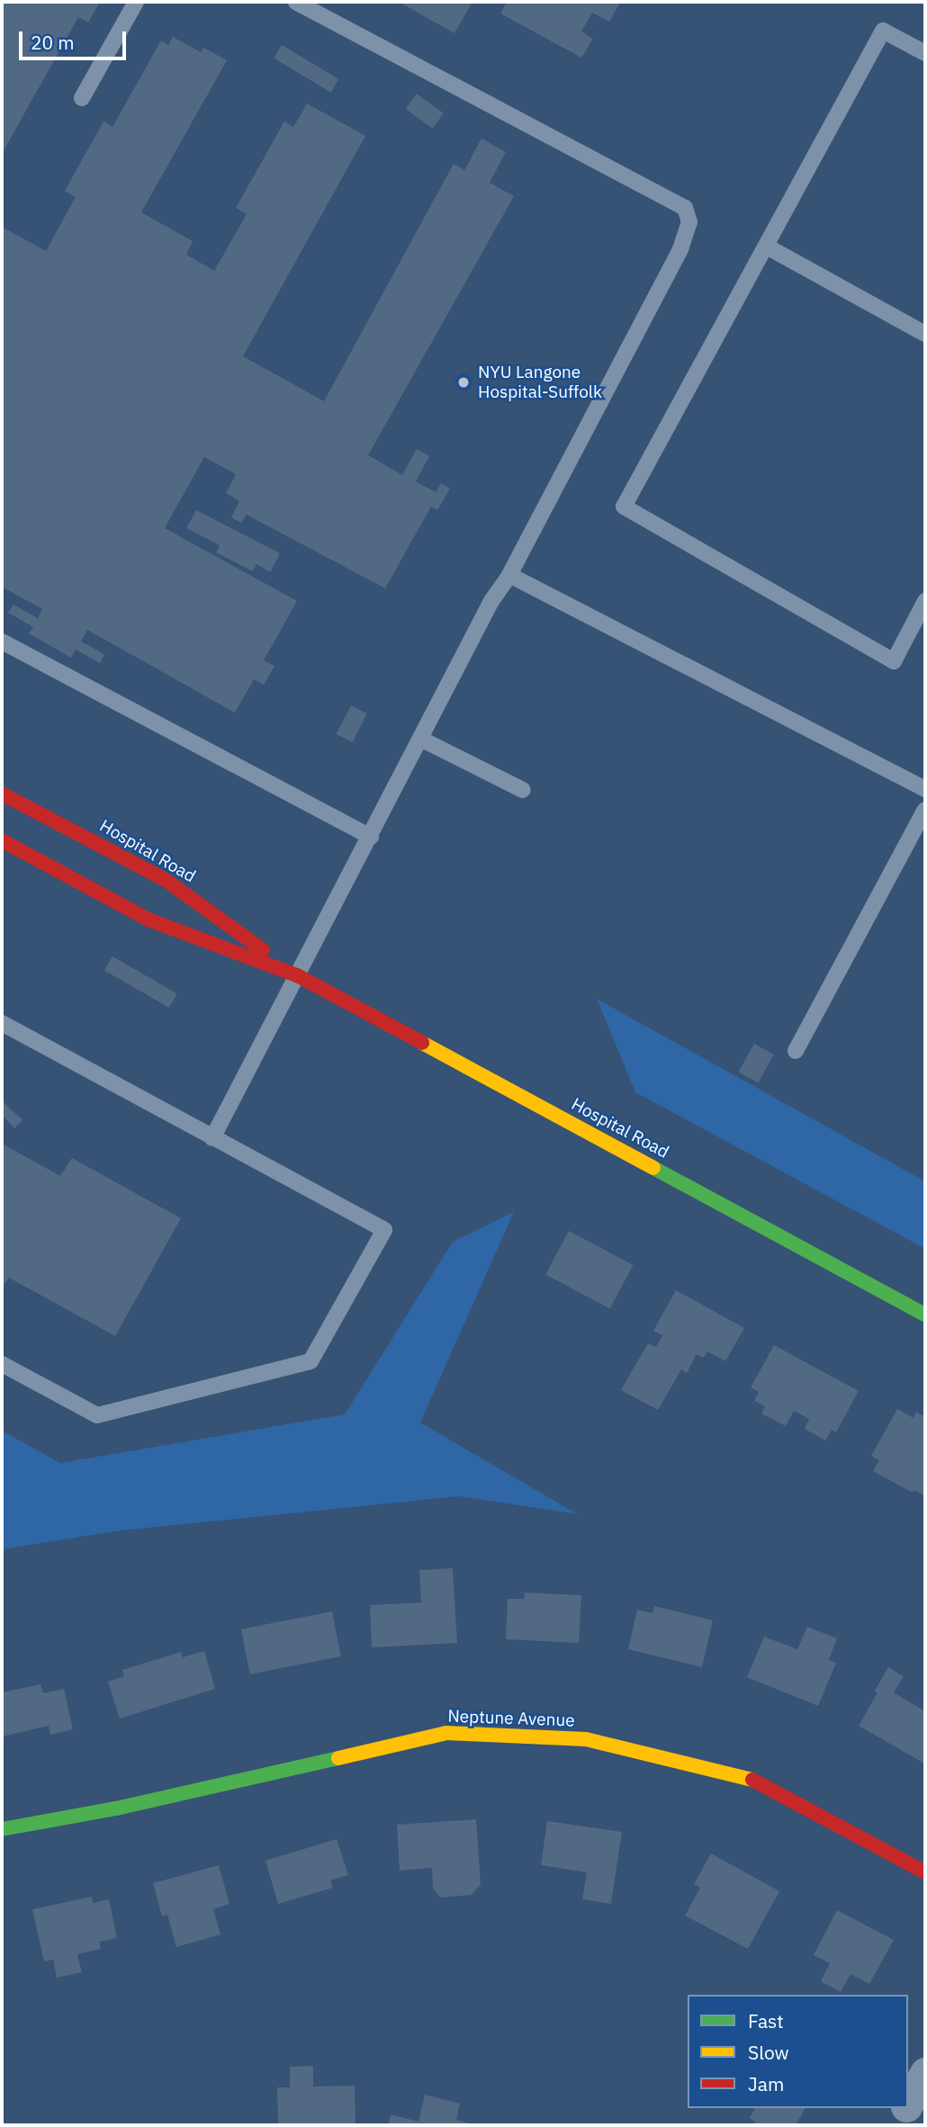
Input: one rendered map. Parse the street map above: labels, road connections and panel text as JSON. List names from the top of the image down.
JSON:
{
  "streets": {
    "street": ["Hospital Road", "Neptune Avenue"]
  },
  "places": ["NYU Langone Hospital-Suffolk"],
  "legend": ["Fast", "Slow", "Jam"],
  "scale_bar": "20 m"
}
